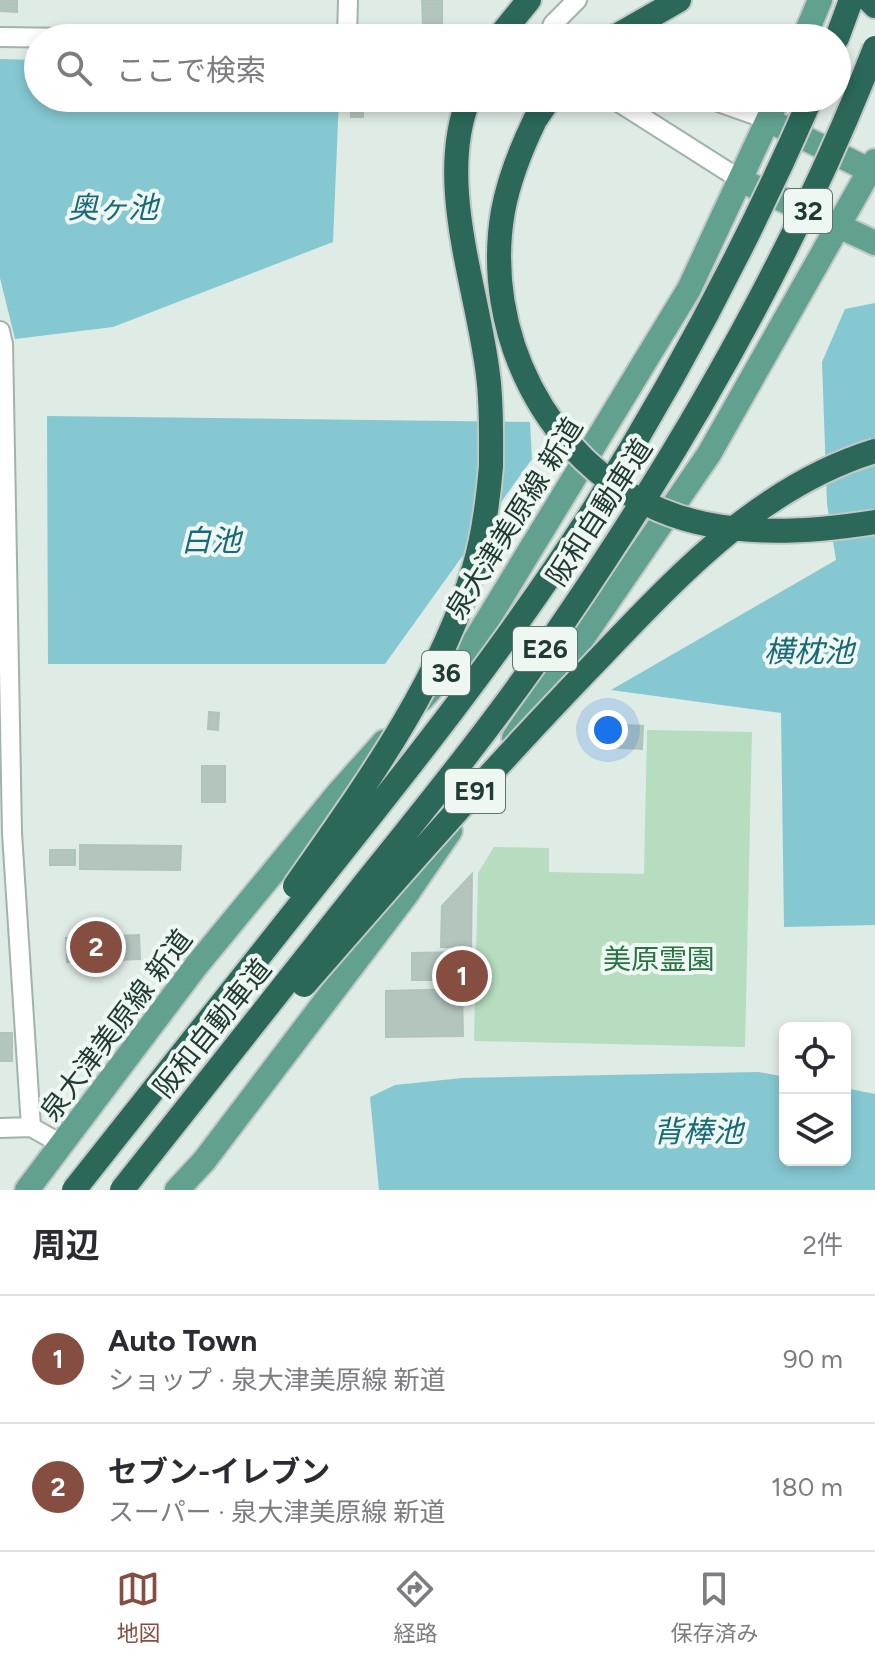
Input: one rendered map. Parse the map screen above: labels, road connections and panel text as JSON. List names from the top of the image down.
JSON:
{
  "streets": {
    "highway": ["阪和自動車道", "E26", "E91"],
    "main road": ["32", "泉大津美原線 新道", "36"]
  },
  "crossings": [
    ["32", "泉大津美原線 新道"],
    ["阪和自動車道", "E91"]
  ],
  "water": [
    "奥ヶ池",
    "白池",
    "横枕池",
    "背棒池"
  ],
  "parks": ["美原霊園"],
  "page": {
    "search": "ここで検索",
    "pins": ["2", "1"],
    "heading": ["周辺", "2件"],
    "list": [
      {
        "mark": "1",
        "name": "Auto Town",
        "note": "ショップ · 泉大津美原線 新道",
        "value": "90 m"
      },
      {
        "mark": "2",
        "name": "セブン-イレブン",
        "note": "スーパー · 泉大津美原線 新道",
        "value": "180 m"
      }
    ],
    "nav": ["地図", "経路", "保存済み"]
  }
}
